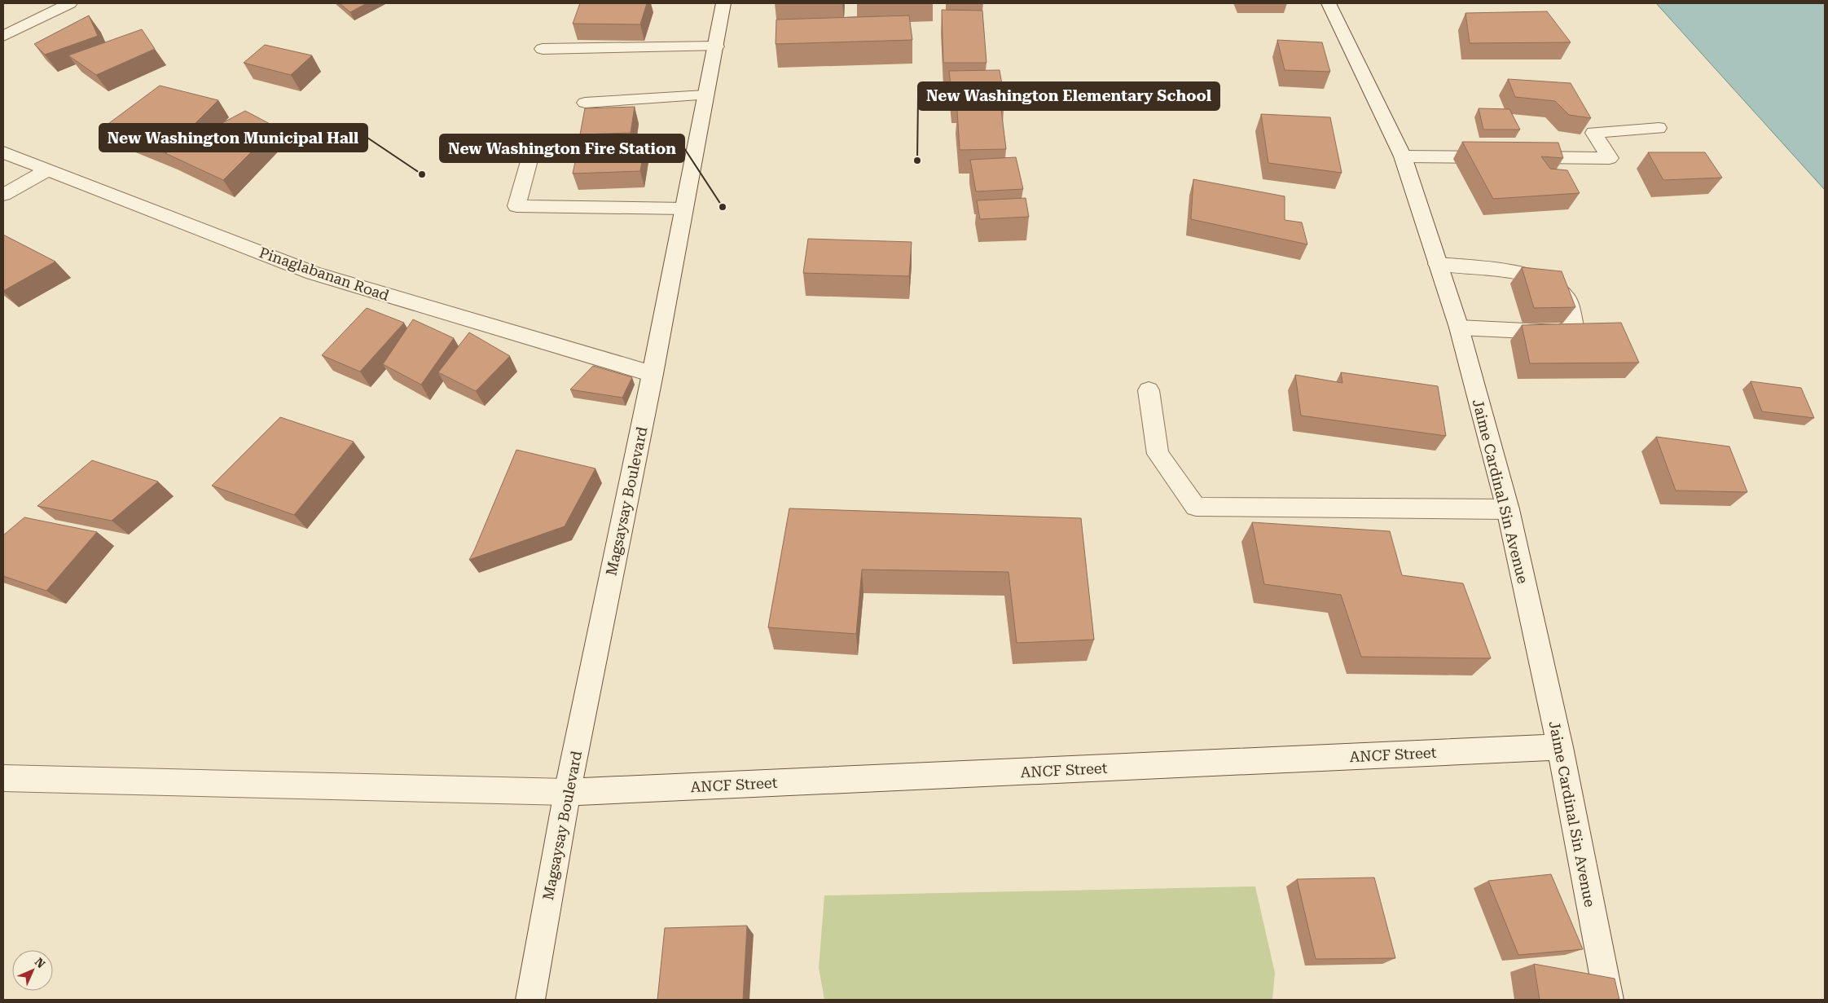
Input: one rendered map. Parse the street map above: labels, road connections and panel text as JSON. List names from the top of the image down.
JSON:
{
  "streets": {
    "main road": [
      "Pinaglabanan Road",
      "Jaime Cardinal Sin Avenue",
      "Magsaysay Boulevard",
      "ANCF Street"
    ]
  },
  "crossings": [
    ["Pinaglabanan Road", "Magsaysay Boulevard"],
    ["Jaime Cardinal Sin Avenue", "ANCF Street"],
    ["Magsaysay Boulevard", "ANCF Street"]
  ],
  "places": ["New Washington Elementary School", "New Washington Municipal Hall", "New Washington Fire Station"],
  "north": "top right"
}
